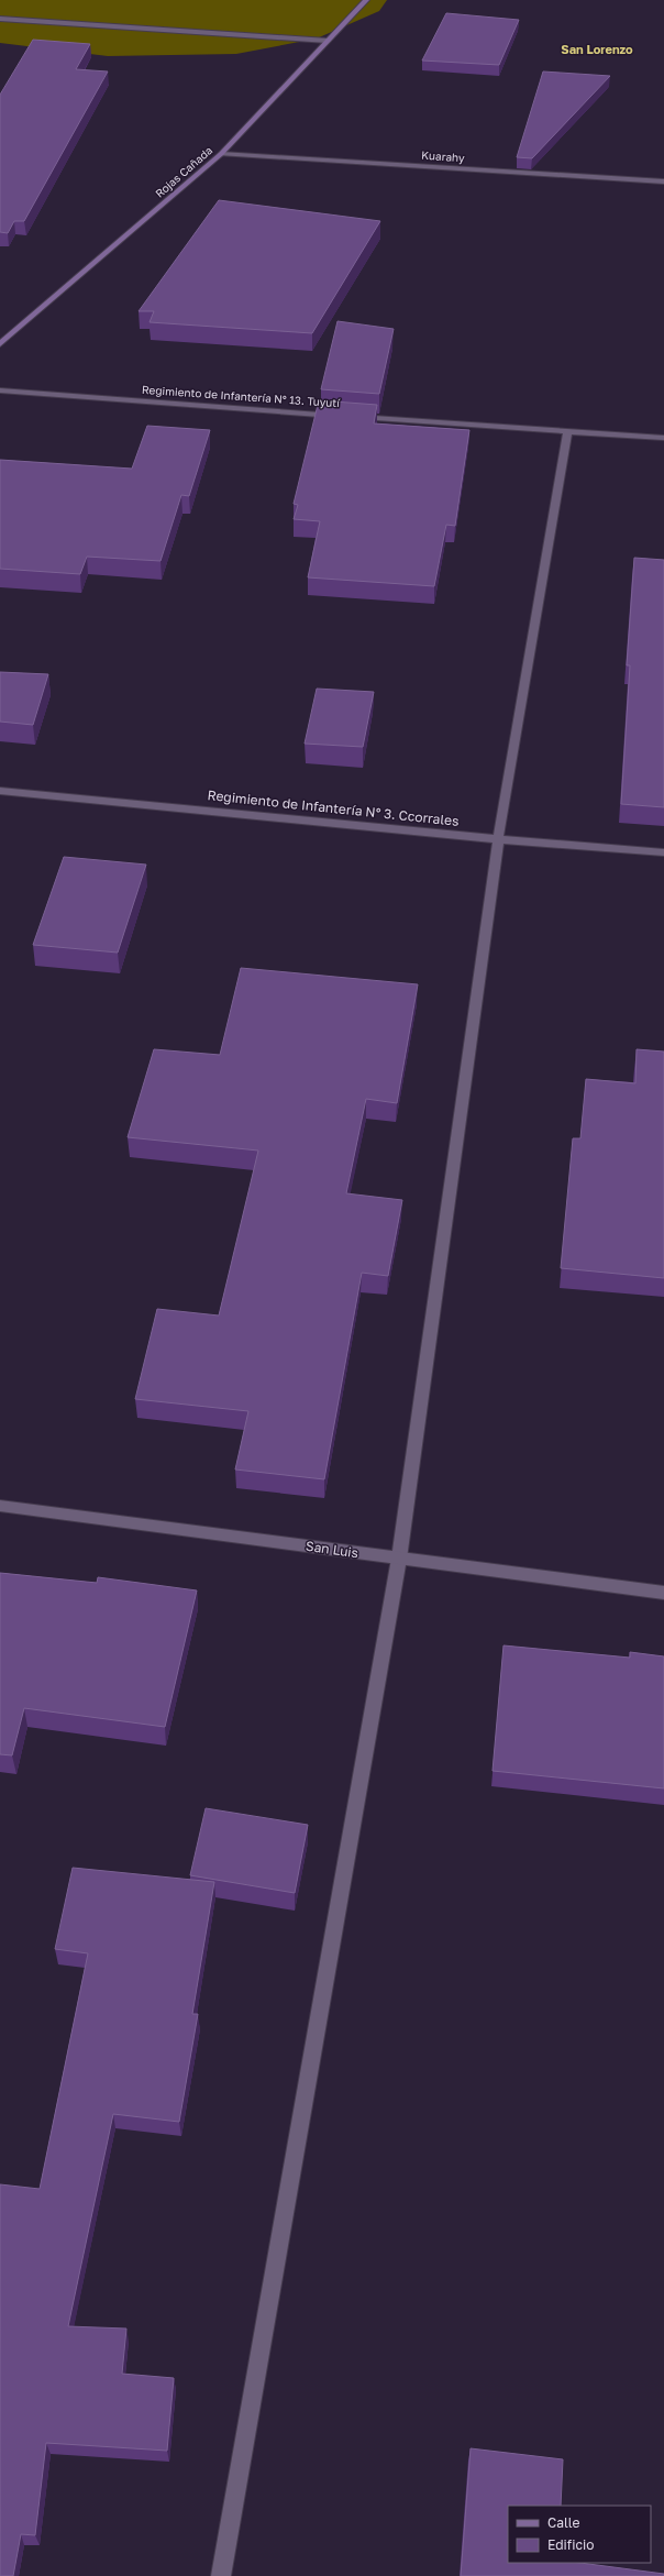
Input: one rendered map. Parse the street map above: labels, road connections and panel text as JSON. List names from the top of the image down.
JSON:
{
  "streets": {
    "main road": ["Rojas Cañada"],
    "street": [
      "Kuarahy",
      "Regimiento de Infantería N° 13. Tuyutí",
      "Regimiento de Infantería N° 3. Ccorrales",
      "San Luis"
    ]
  },
  "crossings": [
    ["Kuarahy", "Rojas Cañada"]
  ],
  "districts": ["San Lorenzo"],
  "legend": ["Calle", "Edificio"]
}
